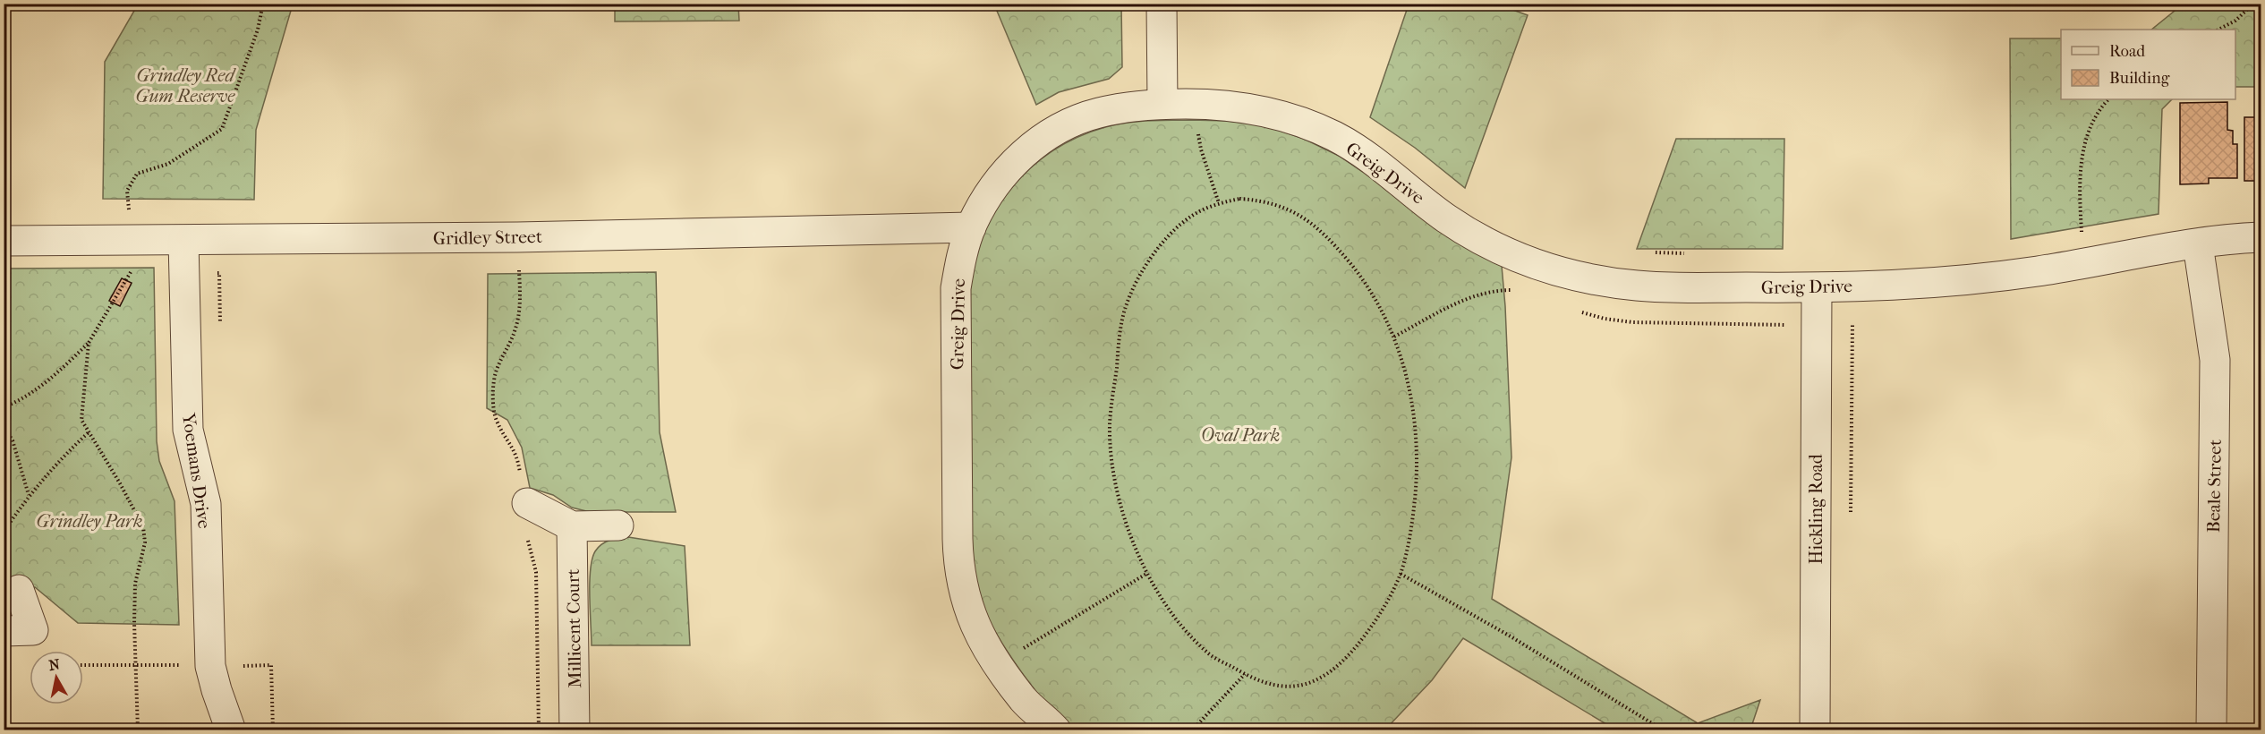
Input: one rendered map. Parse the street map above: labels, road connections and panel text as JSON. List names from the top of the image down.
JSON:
{
  "streets": {
    "street": [
      "Greig Drive",
      "Gridley Street",
      "Yoemans Drive",
      "Beale Street",
      "Hickling Road",
      "Millicent Court"
    ]
  },
  "crossings": [
    ["Greig Drive", "Gridley Street"],
    ["Greig Drive", "Beale Street"],
    ["Greig Drive", "Hickling Road"],
    ["Gridley Street", "Yoemans Drive"]
  ],
  "parks": ["Grindley Red Gum Reserve", "Oval Park", "Grindley Park"],
  "legend": ["Road", "Building"],
  "north": "top"
}
